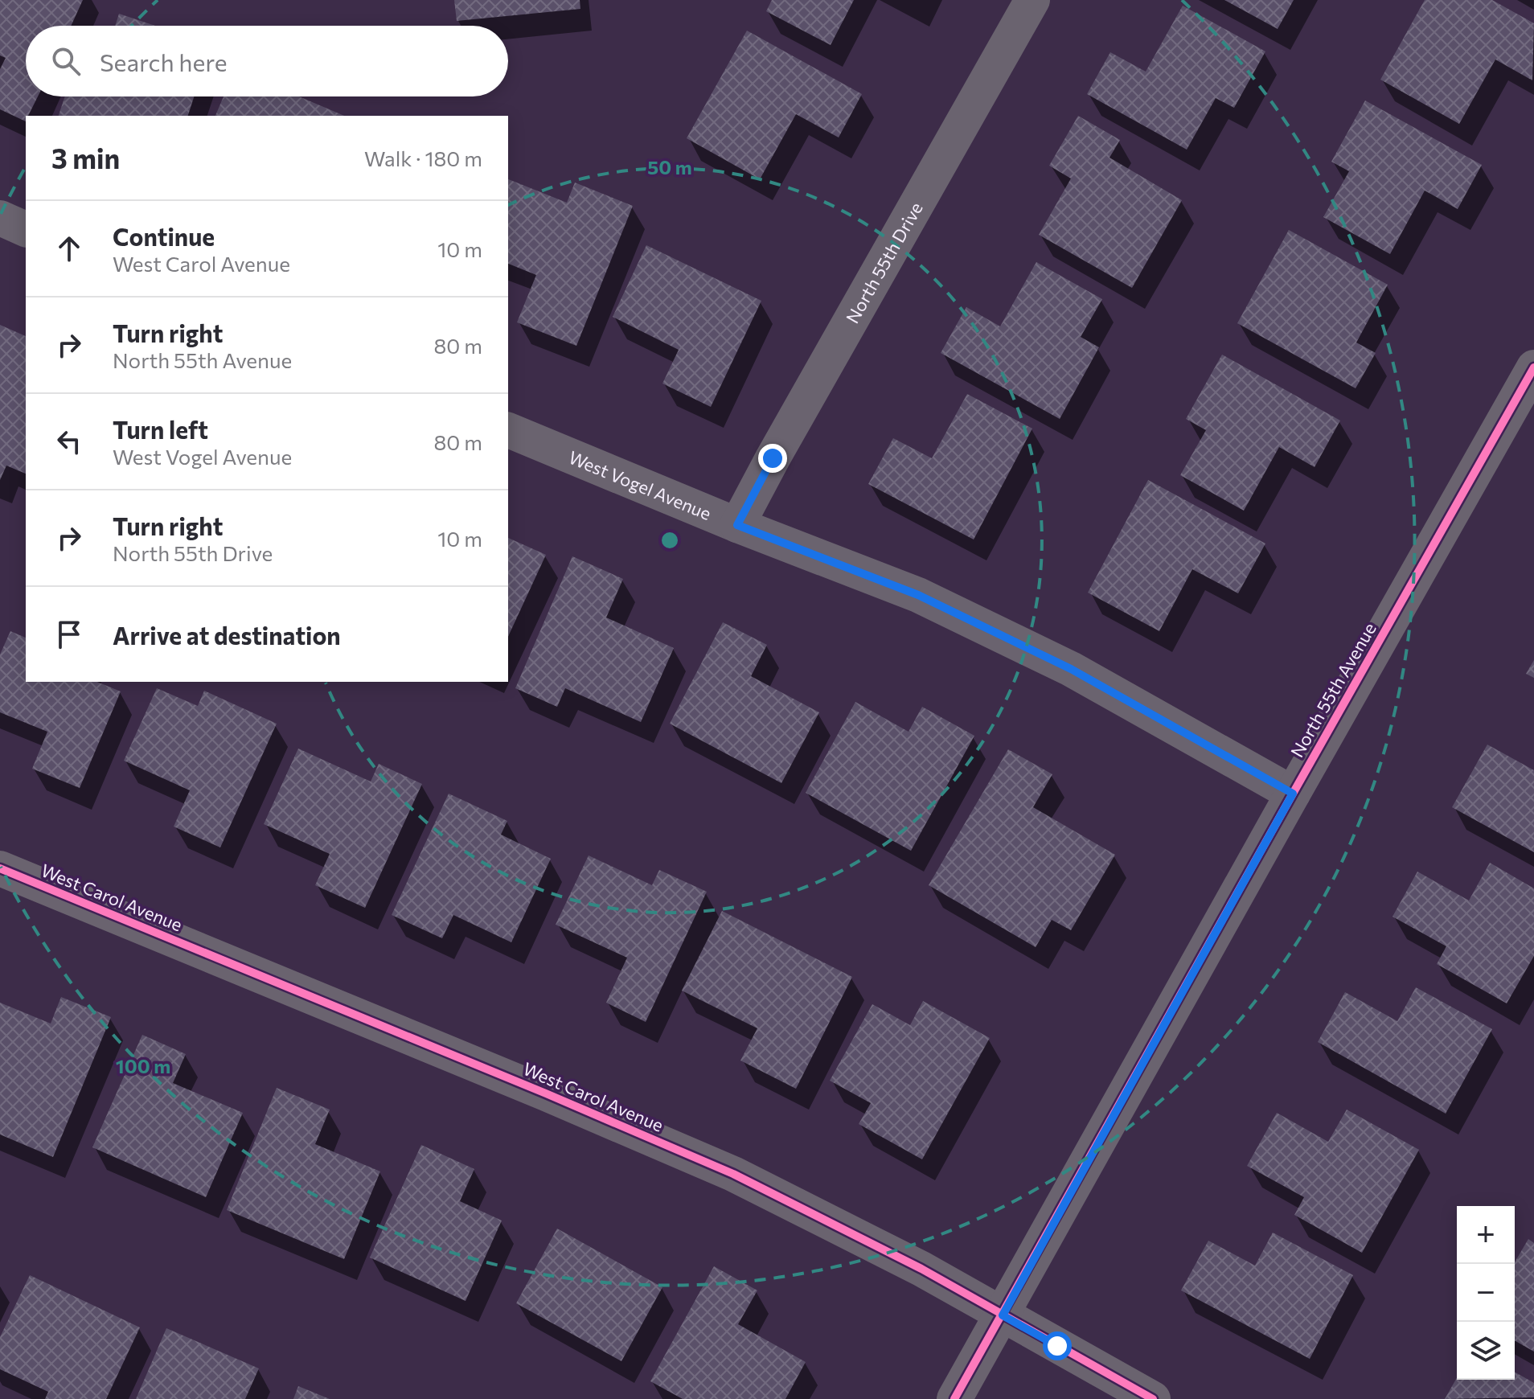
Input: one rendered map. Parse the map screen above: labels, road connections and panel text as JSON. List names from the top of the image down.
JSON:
{
  "streets": {
    "street": [
      "North 55th Drive",
      "West Vogel Avenue",
      "North 55th Avenue",
      "West Carol Avenue"
    ]
  },
  "crossings": [
    ["North 55th Drive", "West Vogel Avenue"],
    ["West Vogel Avenue", "North 55th Avenue"],
    ["North 55th Avenue", "West Carol Avenue"]
  ],
  "page": {
    "search": "Search here",
    "heading": ["3 min", "Walk · 180 m"],
    "list": [
      ["Continue", "West Carol Avenue", "10 m"],
      ["Turn right", "North 55th Avenue", "80 m"],
      ["Turn left", "West Vogel Avenue", "80 m"],
      ["Turn right", "North 55th Drive", "10 m"],
      "Arrive at destination"
    ],
    "map_buttons": ["+", "−"]
  },
  "rings": ["50 m", "100 m"]
}
